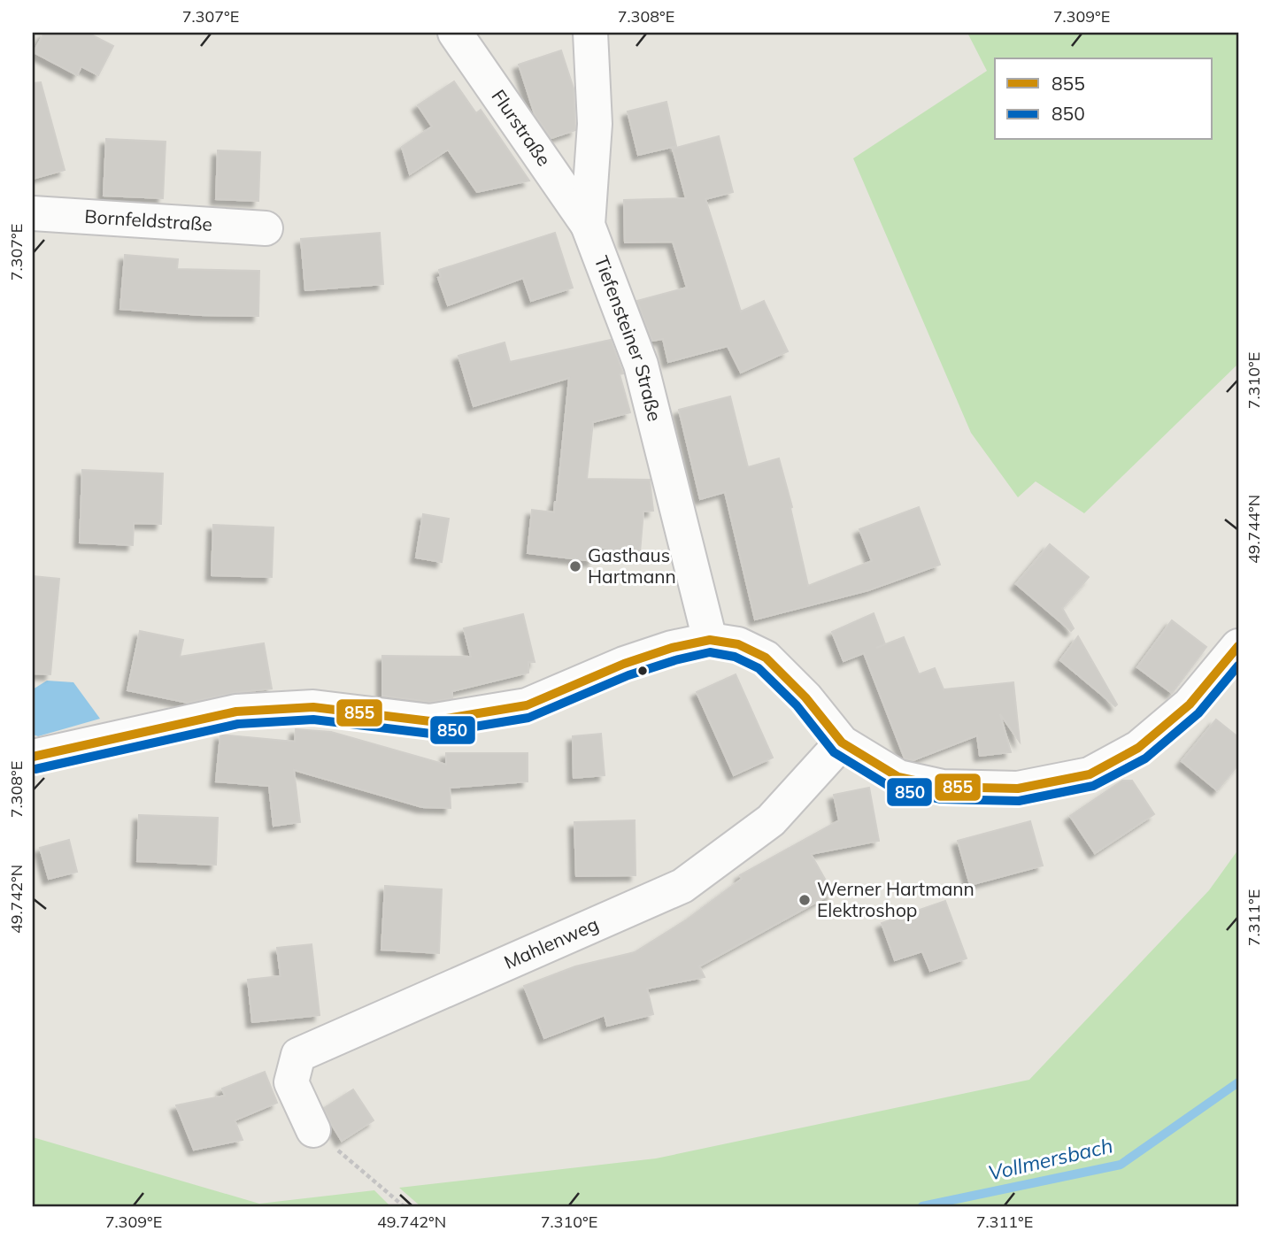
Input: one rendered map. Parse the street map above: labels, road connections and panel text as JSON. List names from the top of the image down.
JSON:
{
  "streets": {
    "street": [
      "Flurstraße",
      "Bornfeldstraße",
      "Tiefensteiner Straße",
      "Mahlenweg"
    ]
  },
  "crossings": [
    ["Flurstraße", "Tiefensteiner Straße"]
  ],
  "water": ["Vollmersbach"],
  "places": ["Gasthaus Hartmann", "Werner Hartmann Elektroshop"],
  "lines": ["transit line 855", "transit line 850"],
  "legend": ["855", "850"],
  "coordinates": [
    "7.307°E",
    "7.308°E",
    "7.309°E",
    "7.310°E",
    "49.744°N",
    "49.742°N",
    "7.311°E"
  ]
}
